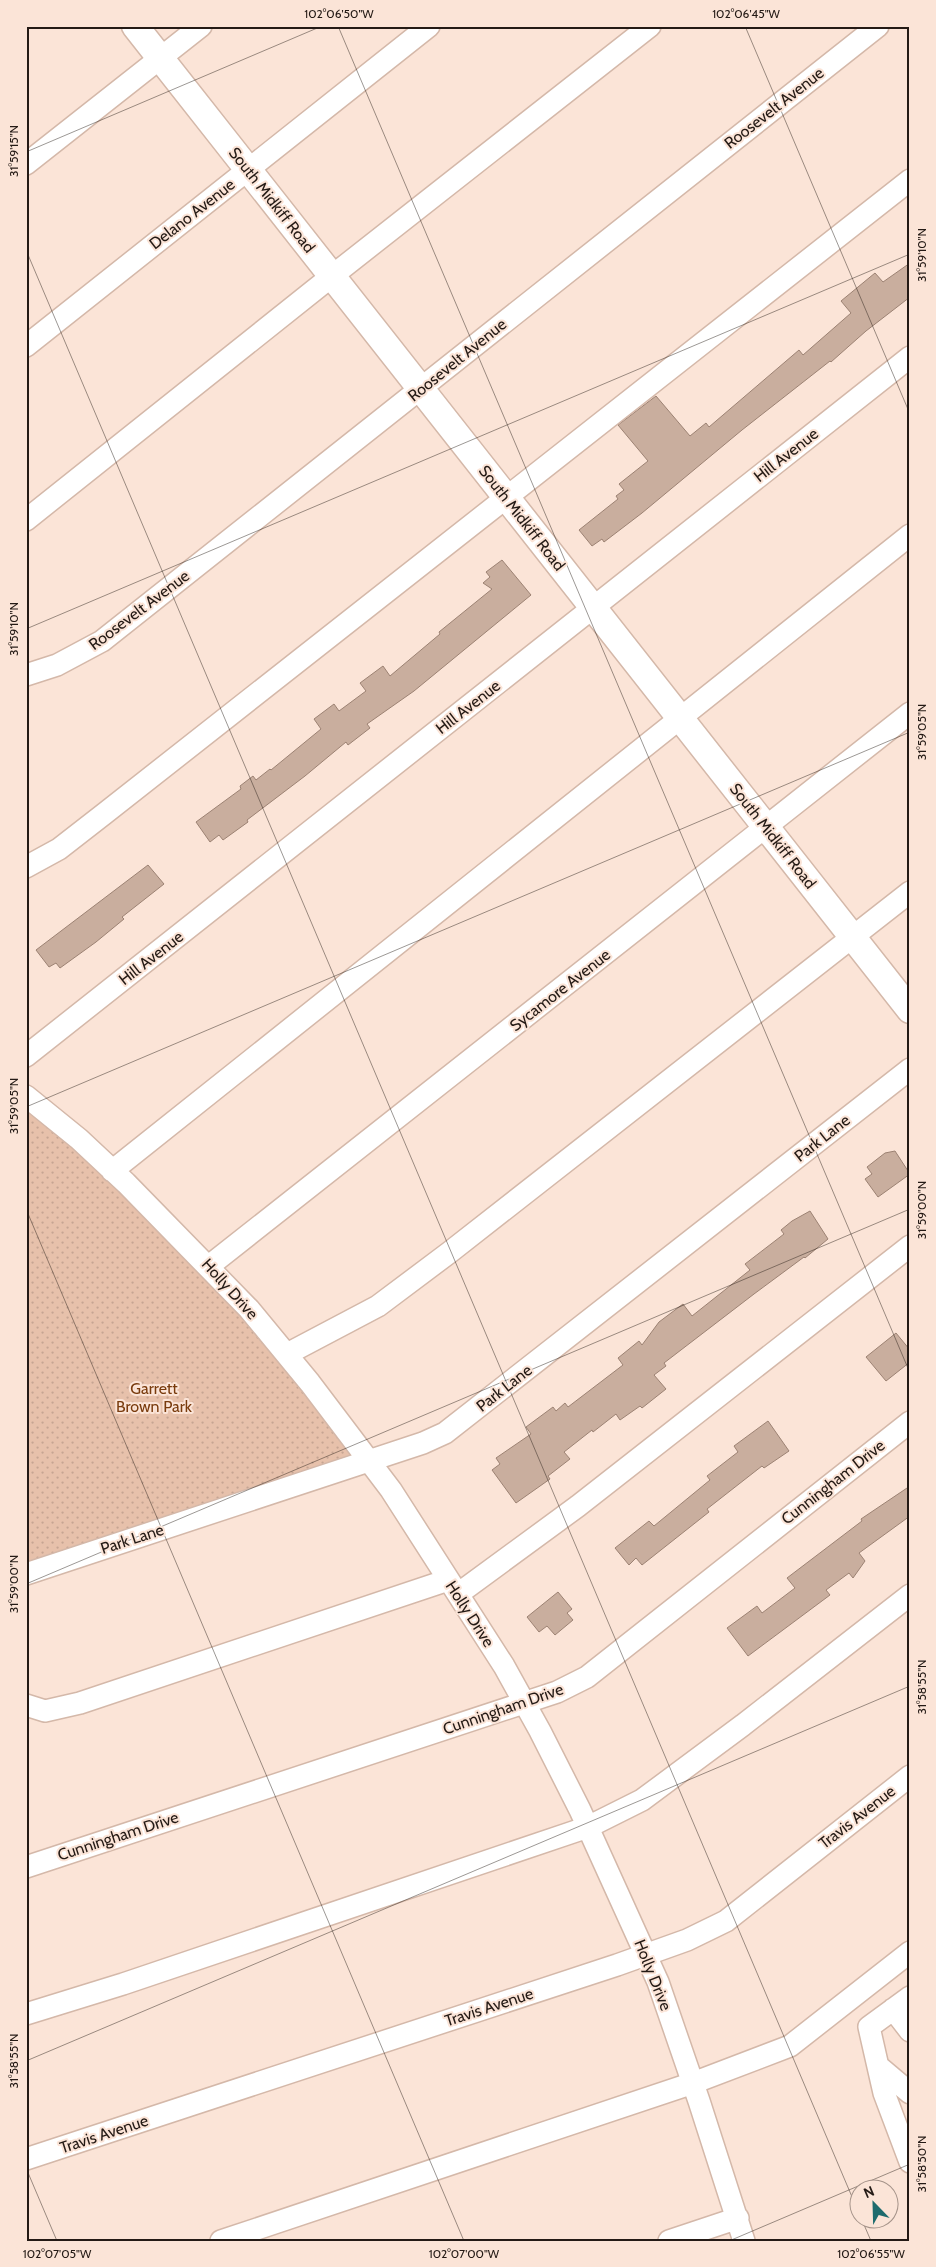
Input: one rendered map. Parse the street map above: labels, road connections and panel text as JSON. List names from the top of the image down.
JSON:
{
  "streets": {
    "main road": ["South Midkiff Road"],
    "street": [
      "Roosevelt Avenue",
      "Delano Avenue",
      "Hill Avenue",
      "Sycamore Avenue",
      "Park Lane",
      "Holly Drive",
      "Cunningham Drive",
      "Travis Avenue"
    ]
  },
  "crossings": [
    ["Roosevelt Avenue", "South Midkiff Road"],
    ["South Midkiff Road", "Delano Avenue"],
    ["South Midkiff Road", "Hill Avenue"],
    ["South Midkiff Road", "Sycamore Avenue"],
    ["Sycamore Avenue", "Holly Drive"],
    ["Park Lane", "Holly Drive"],
    ["Holly Drive", "Cunningham Drive"],
    ["Holly Drive", "Travis Avenue"]
  ],
  "parks": ["Garrett Brown Park"],
  "north": "top left",
  "coordinates": [
    "102°06'50\"W",
    "102°06'45\"W",
    "31°59'15\"N",
    "31°59'10\"N",
    "31°59'05\"N",
    "31°59'00\"N",
    "31°58'55\"N",
    "31°58'50\"N",
    "102°07'05\"W",
    "102°07'00\"W",
    "102°06'55\"W"
  ]
}
